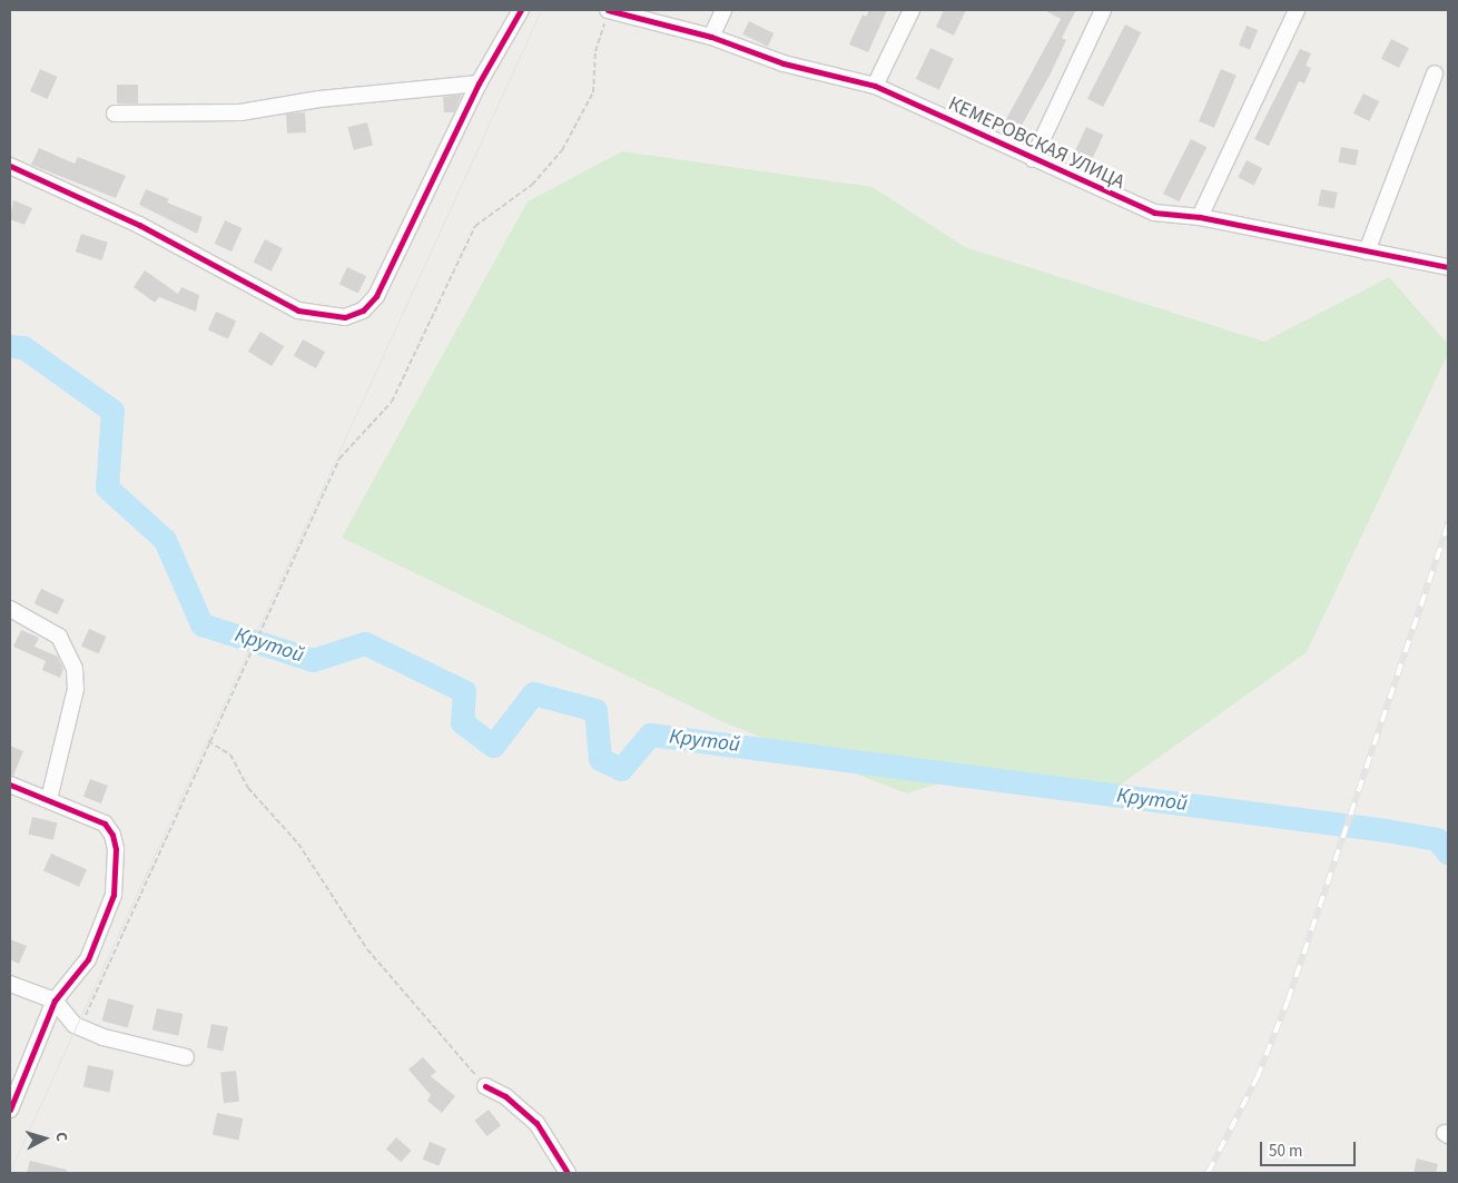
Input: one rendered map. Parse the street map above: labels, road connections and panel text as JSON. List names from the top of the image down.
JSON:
{
  "streets": {
    "street": ["КЕМЕРОВСКАЯ УЛИЦА"]
  },
  "water": ["Крутой"],
  "scale_bar": "50 m",
  "north": "right"
}
